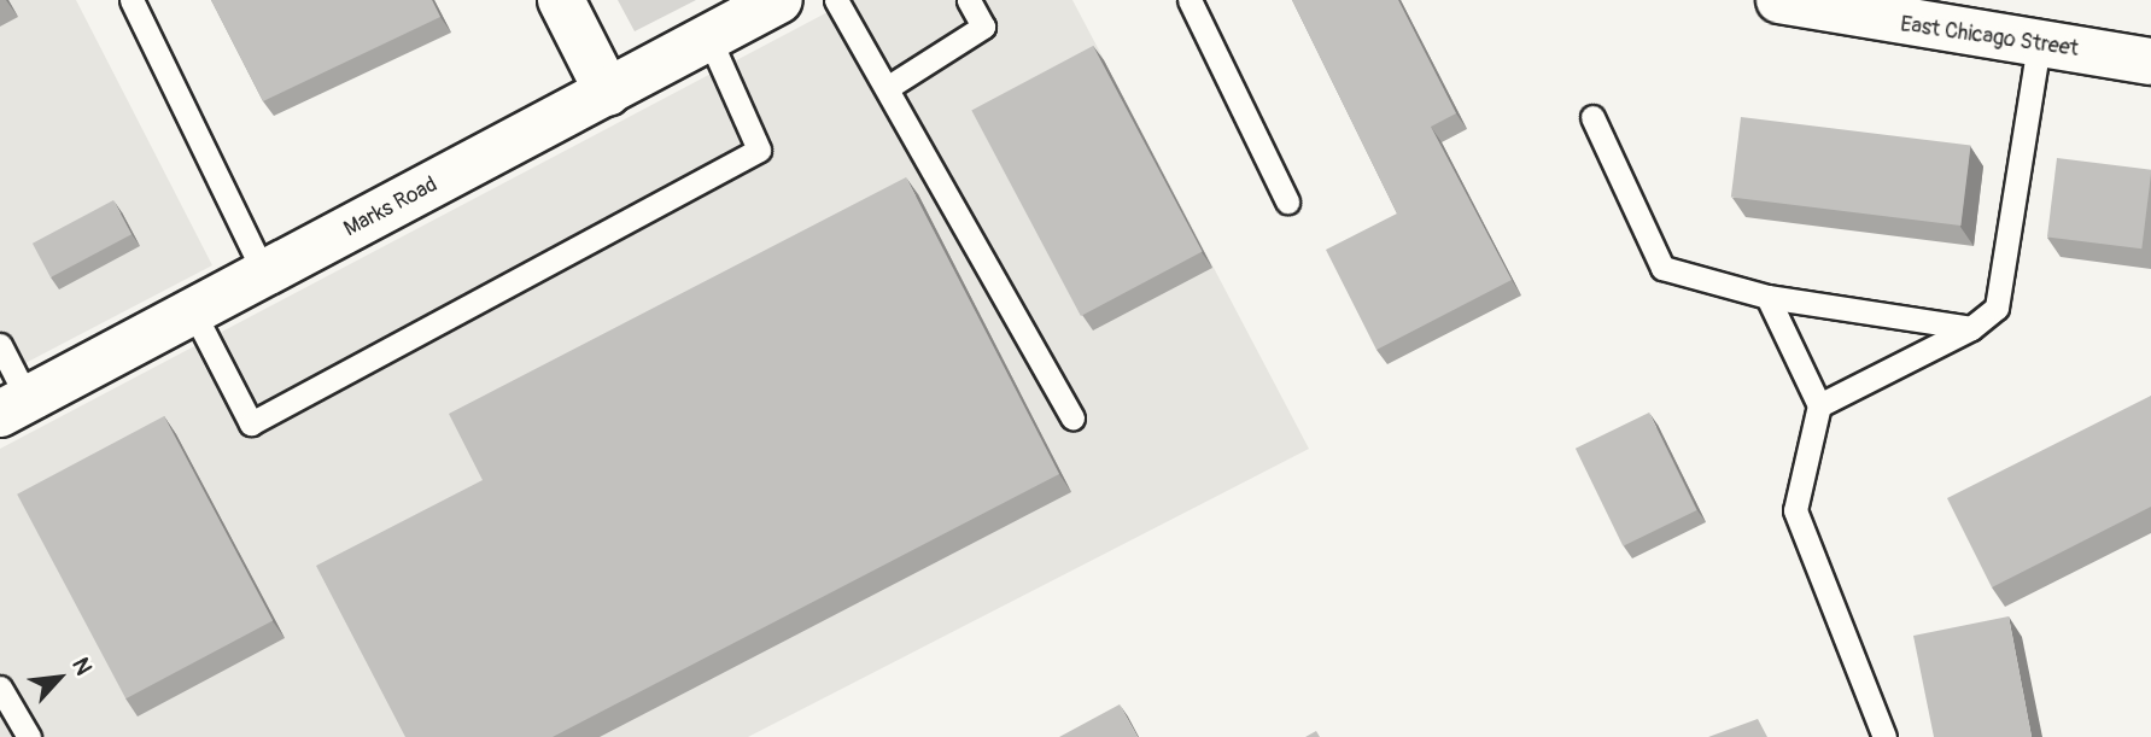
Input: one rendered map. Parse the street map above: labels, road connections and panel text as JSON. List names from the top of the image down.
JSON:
{
  "streets": {
    "street": ["East Chicago Street", "Marks Road"]
  },
  "north": "top right"
}
